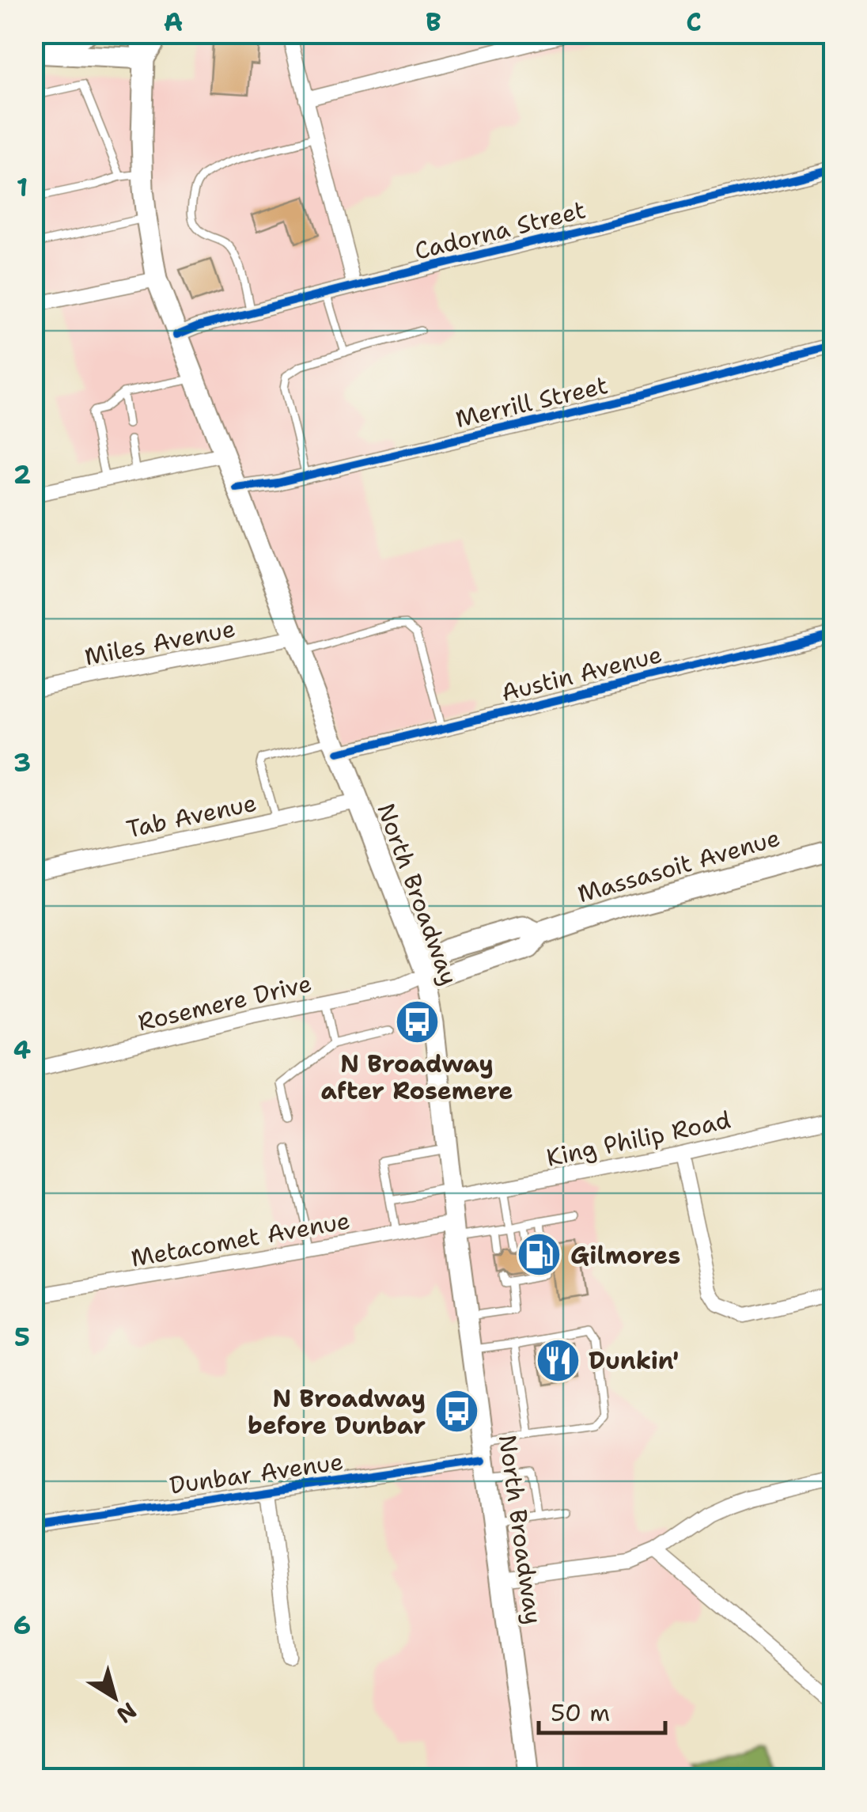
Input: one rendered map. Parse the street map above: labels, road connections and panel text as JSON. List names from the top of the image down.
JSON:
{
  "streets": {
    "main road": ["Massasoit Avenue", "North Broadway"],
    "street": [
      "Cadorna Street",
      "Merrill Street",
      "Miles Avenue",
      "Austin Avenue",
      "Tab Avenue",
      "Rosemere Drive",
      "King Philip Road",
      "Metacomet Avenue",
      "Dunbar Avenue"
    ]
  },
  "crossings": [
    ["Cadorna Street", "North Broadway"],
    ["Merrill Street", "North Broadway"],
    ["Miles Avenue", "North Broadway"],
    ["Austin Avenue", "North Broadway"],
    ["Tab Avenue", "North Broadway"],
    ["Massasoit Avenue", "North Broadway"],
    ["Massasoit Avenue", "Rosemere Drive"],
    ["North Broadway", "Rosemere Drive"],
    ["North Broadway", "King Philip Road"],
    ["North Broadway", "Metacomet Avenue"],
    ["North Broadway", "Dunbar Avenue"]
  ],
  "places": {
    "bus stop": ["N Broadway after Rosemere", "N Broadway before Dunbar"],
    "fuel station": ["Gilmores"],
    "restaurant": ["Dunkin'"]
  },
  "scale_bar": "50 m",
  "north": "bottom right",
  "grid": {
    "columns": ["A", "B", "C"],
    "rows": [
      "1",
      "2",
      "3",
      "4",
      "5",
      "6"
    ]
  }
}
